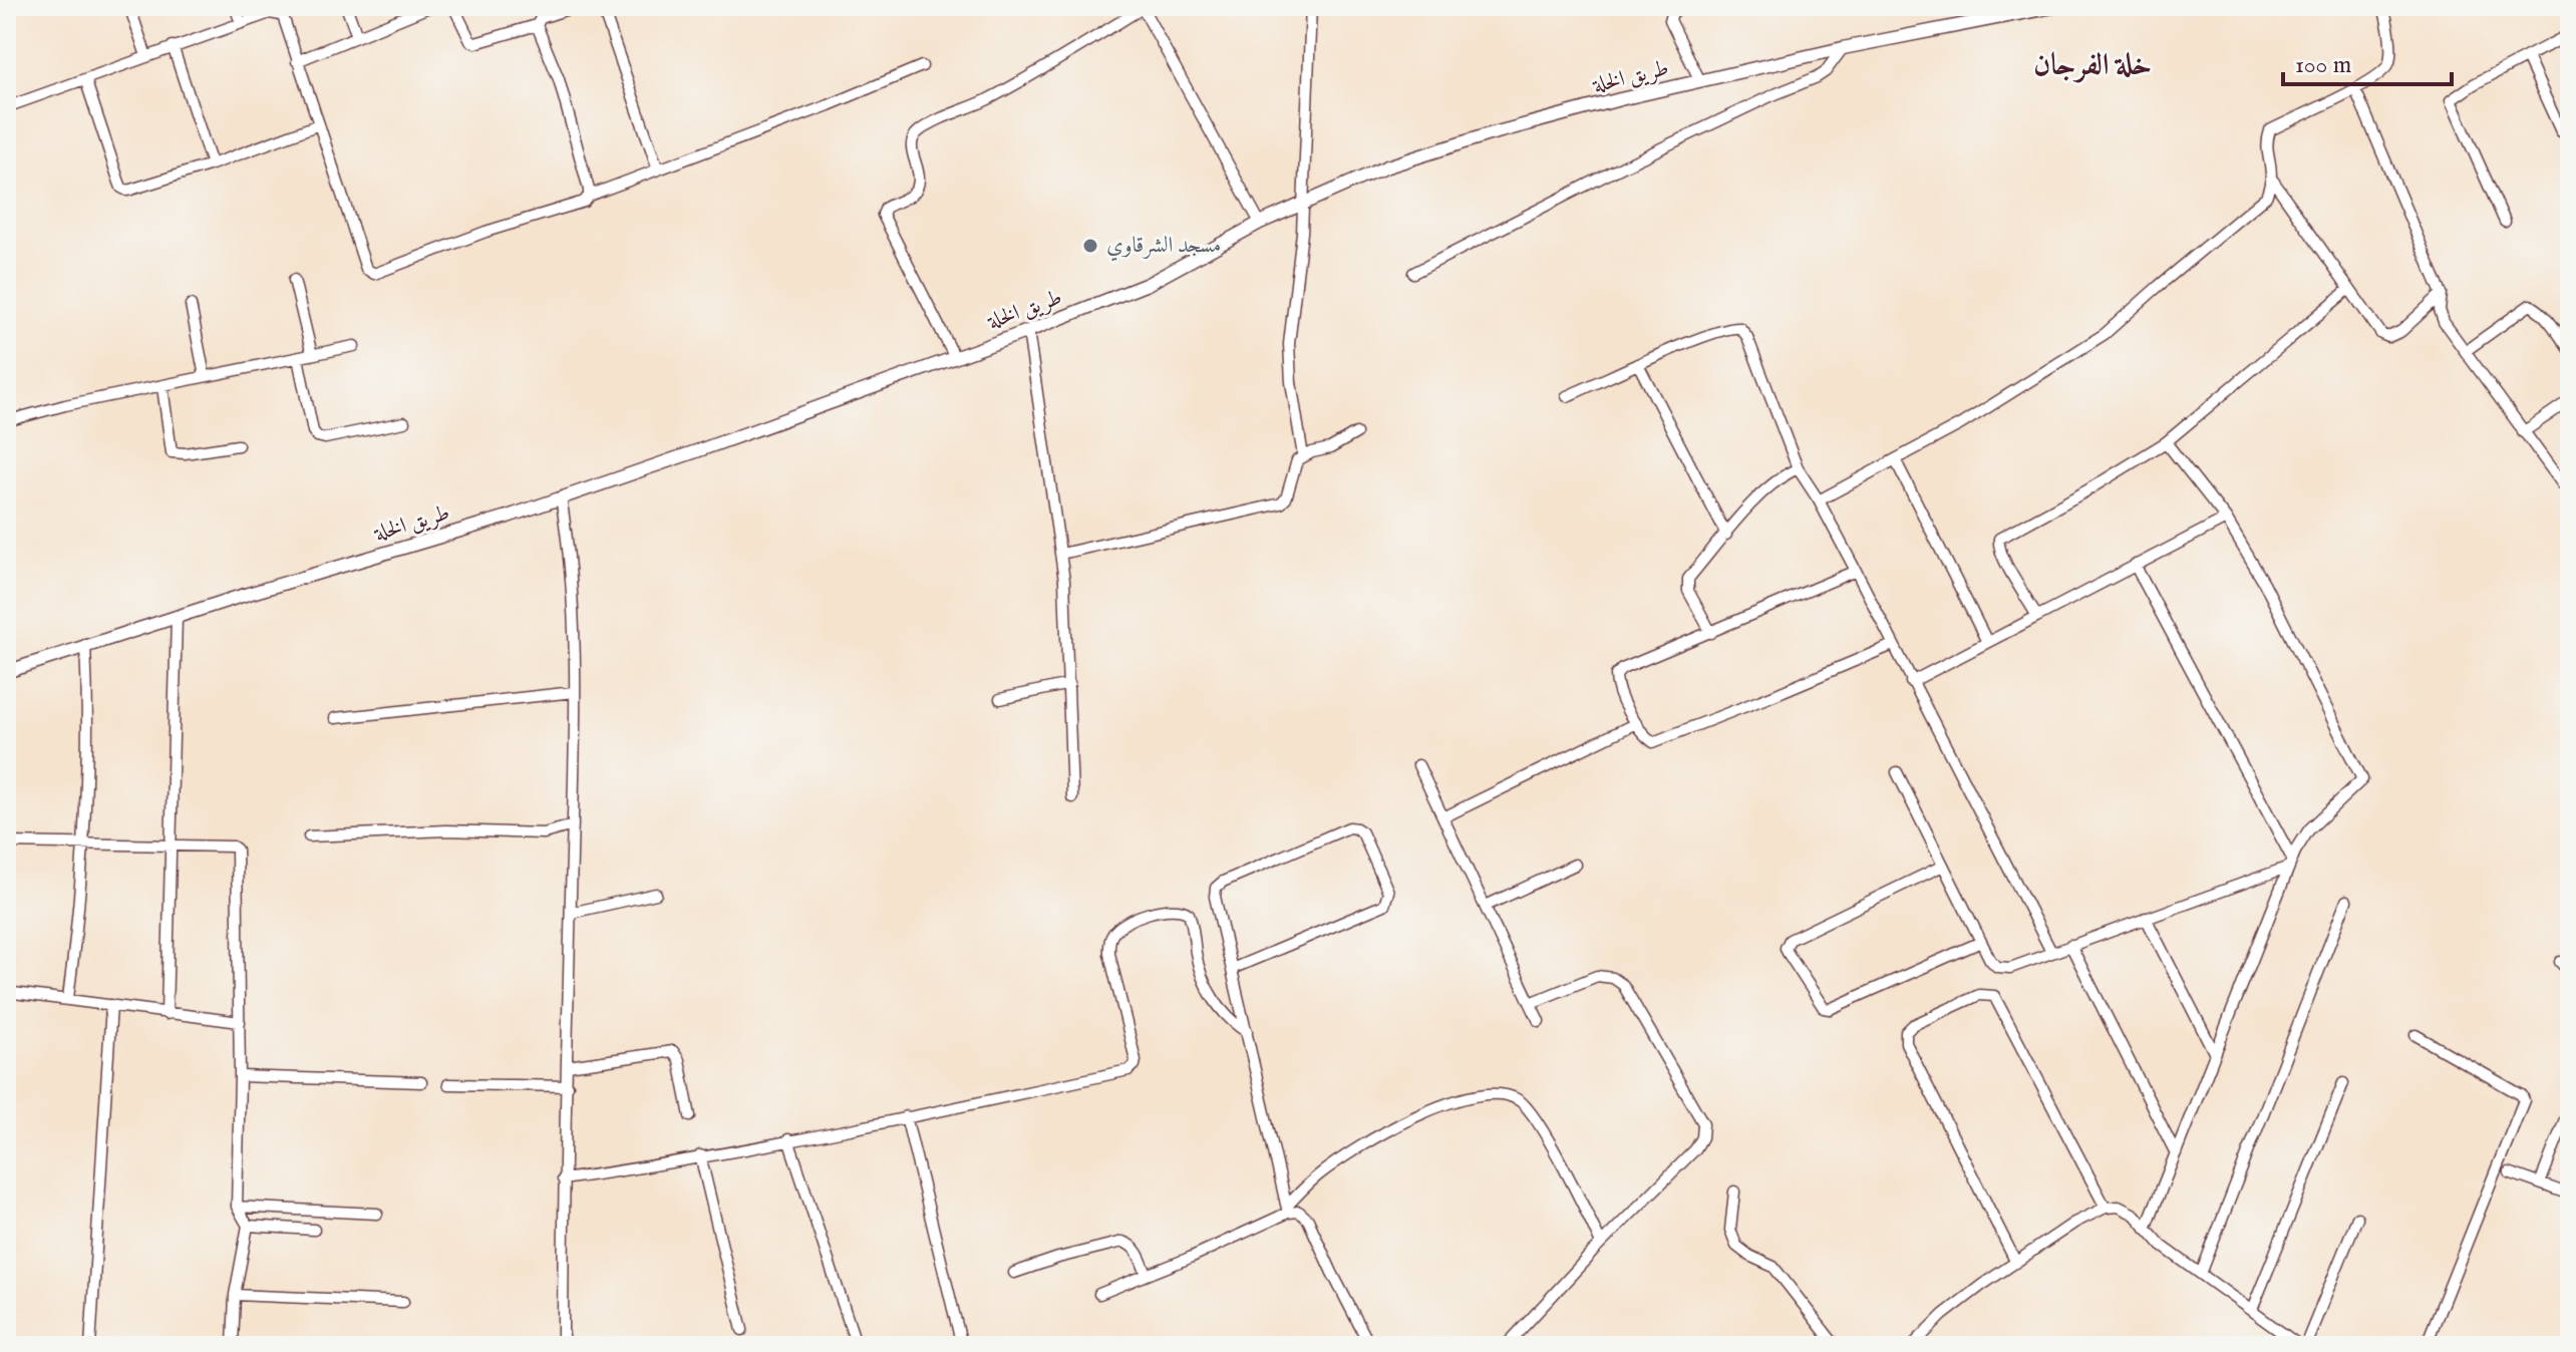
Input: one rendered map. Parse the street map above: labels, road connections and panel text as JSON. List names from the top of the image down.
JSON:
{
  "streets": {
    "street": ["طريق الخلة"]
  },
  "districts": ["خلة الفرجان"],
  "places": ["مسجد الشرقاوي"],
  "scale_bar": "100 m"
}
